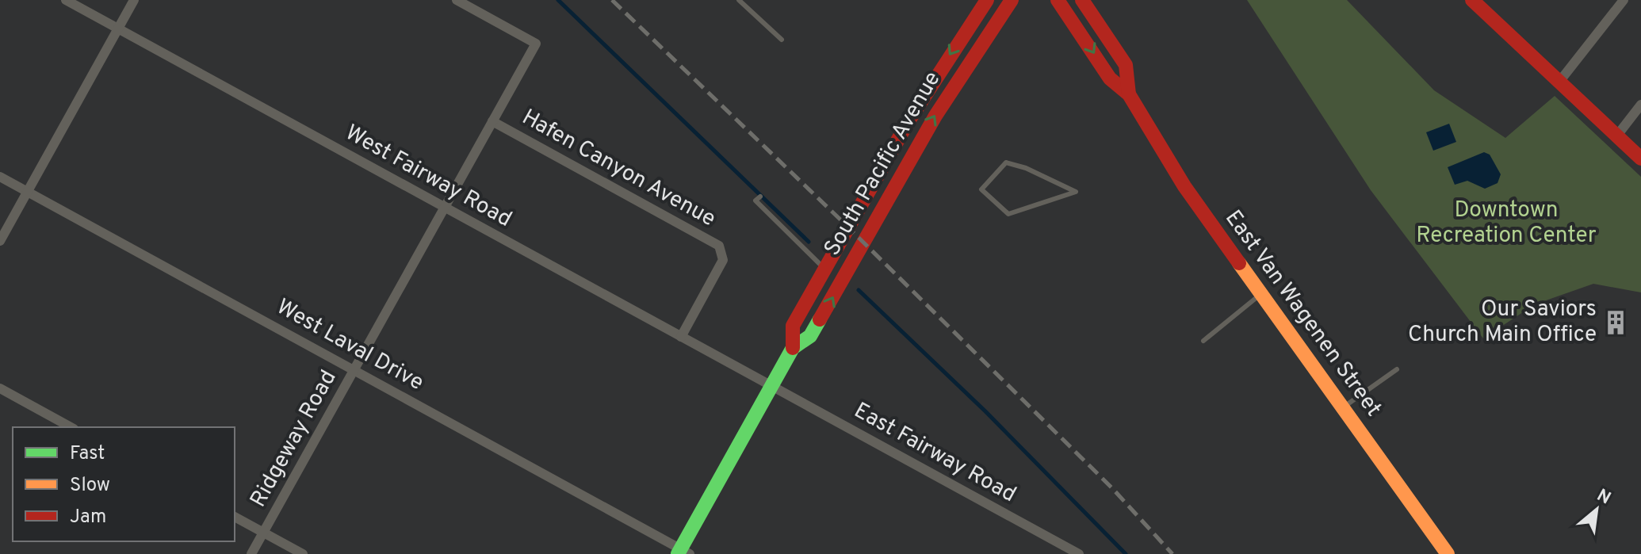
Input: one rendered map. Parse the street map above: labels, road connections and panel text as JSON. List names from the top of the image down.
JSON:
{
  "streets": {
    "street": [
      "South Pacific Avenue",
      "Hafen Canyon Avenue",
      "West Fairway Road",
      "East Van Wagenen Street",
      "West Laval Drive",
      "Ridgeway Road",
      "East Fairway Road"
    ]
  },
  "crossings": [
    ["South Pacific Avenue", "West Fairway Road"],
    ["South Pacific Avenue", "West Laval Drive"],
    ["South Pacific Avenue", "East Fairway Road"],
    ["Hafen Canyon Avenue", "West Fairway Road"],
    ["Hafen Canyon Avenue", "Ridgeway Road"],
    ["West Fairway Road", "Ridgeway Road"],
    ["West Fairway Road", "East Fairway Road"],
    ["West Laval Drive", "Ridgeway Road"]
  ],
  "parks": ["Downtown Recreation Center"],
  "places": {
    "building": ["Our Saviors Church Main Office"]
  },
  "legend": ["Fast", "Slow", "Jam"],
  "north": "top right"
}
